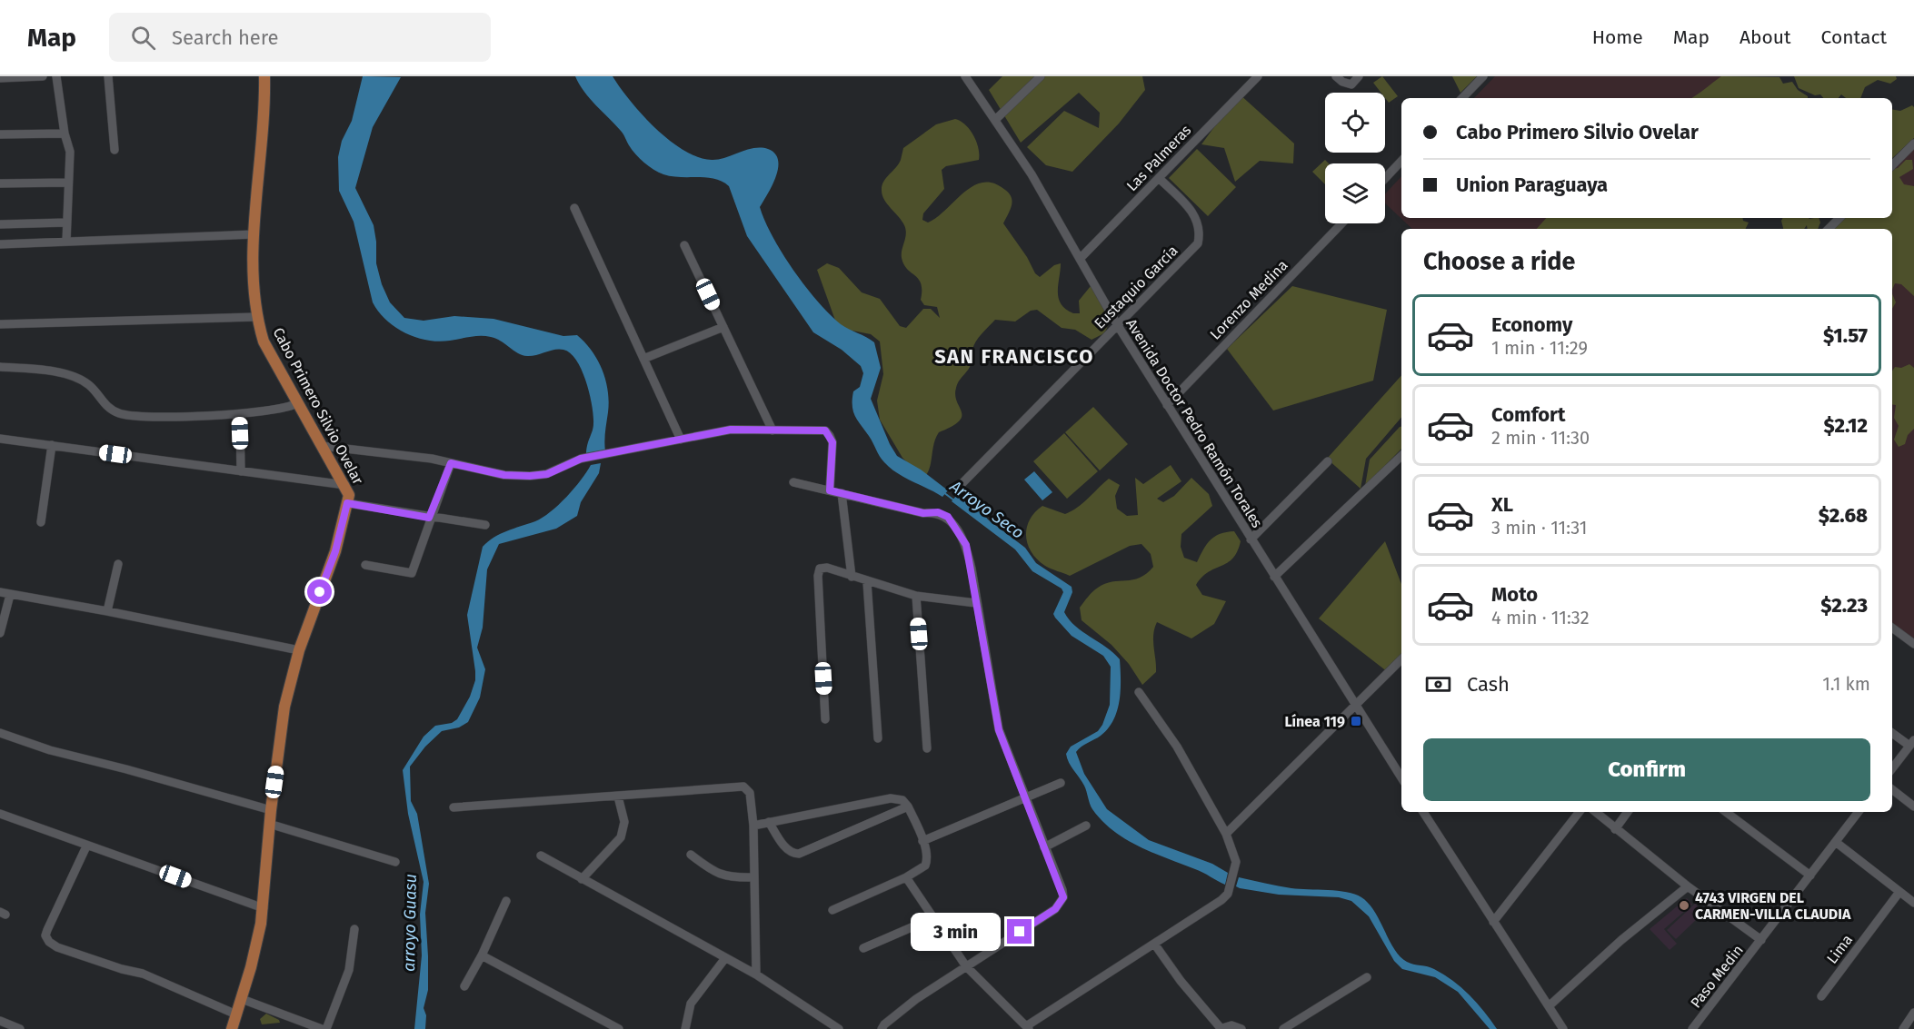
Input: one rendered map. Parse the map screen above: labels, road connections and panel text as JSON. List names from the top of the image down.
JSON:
{
  "streets": {
    "main road": ["Cabo Primero Silvio Ovelar"],
    "street": [
      "Las Palmeras",
      "Eustaquio García",
      "Lorenzo Medina",
      "Avenida Doctor Pedro Ramón Torales",
      "Lima",
      "Paso Medin"
    ]
  },
  "crossings": [
    ["Las Palmeras", "Eustaquio García"],
    ["Las Palmeras", "Avenida Doctor Pedro Ramón Torales"],
    ["Eustaquio García", "Avenida Doctor Pedro Ramón Torales"],
    ["Lorenzo Medina", "Avenida Doctor Pedro Ramón Torales"]
  ],
  "districts": ["SAN FRANCISCO"],
  "water": ["Arroyo Seco", "arroyo Guasu"],
  "places": {
    "transit": ["Línea 119"],
    "other": ["4743 VIRGEN DEL CARMEN-VILLA CLAUDIA"]
  },
  "page": {
    "header": "Map",
    "search": "Search here",
    "nav": [
      "Home",
      "Map",
      "About",
      "Contact"
    ],
    "banner": ["Cabo Primero Silvio Ovelar", "Union Paraguaya"],
    "heading": "Choose a ride",
    "list": [
      {
        "name": "Economy",
        "note": "1 min · 11:29",
        "value": "$1.57"
      },
      {
        "name": "Comfort",
        "note": "2 min · 11:30",
        "value": "$2.12"
      },
      {
        "name": "XL",
        "note": "3 min · 11:31",
        "value": "$2.68"
      },
      {
        "name": "Moto",
        "note": "4 min · 11:32",
        "value": "$2.23"
      }
    ],
    "pay": ["Cash", "1.1 km"],
    "buttons": "Confirm",
    "bubble": "3 min"
  }
}
